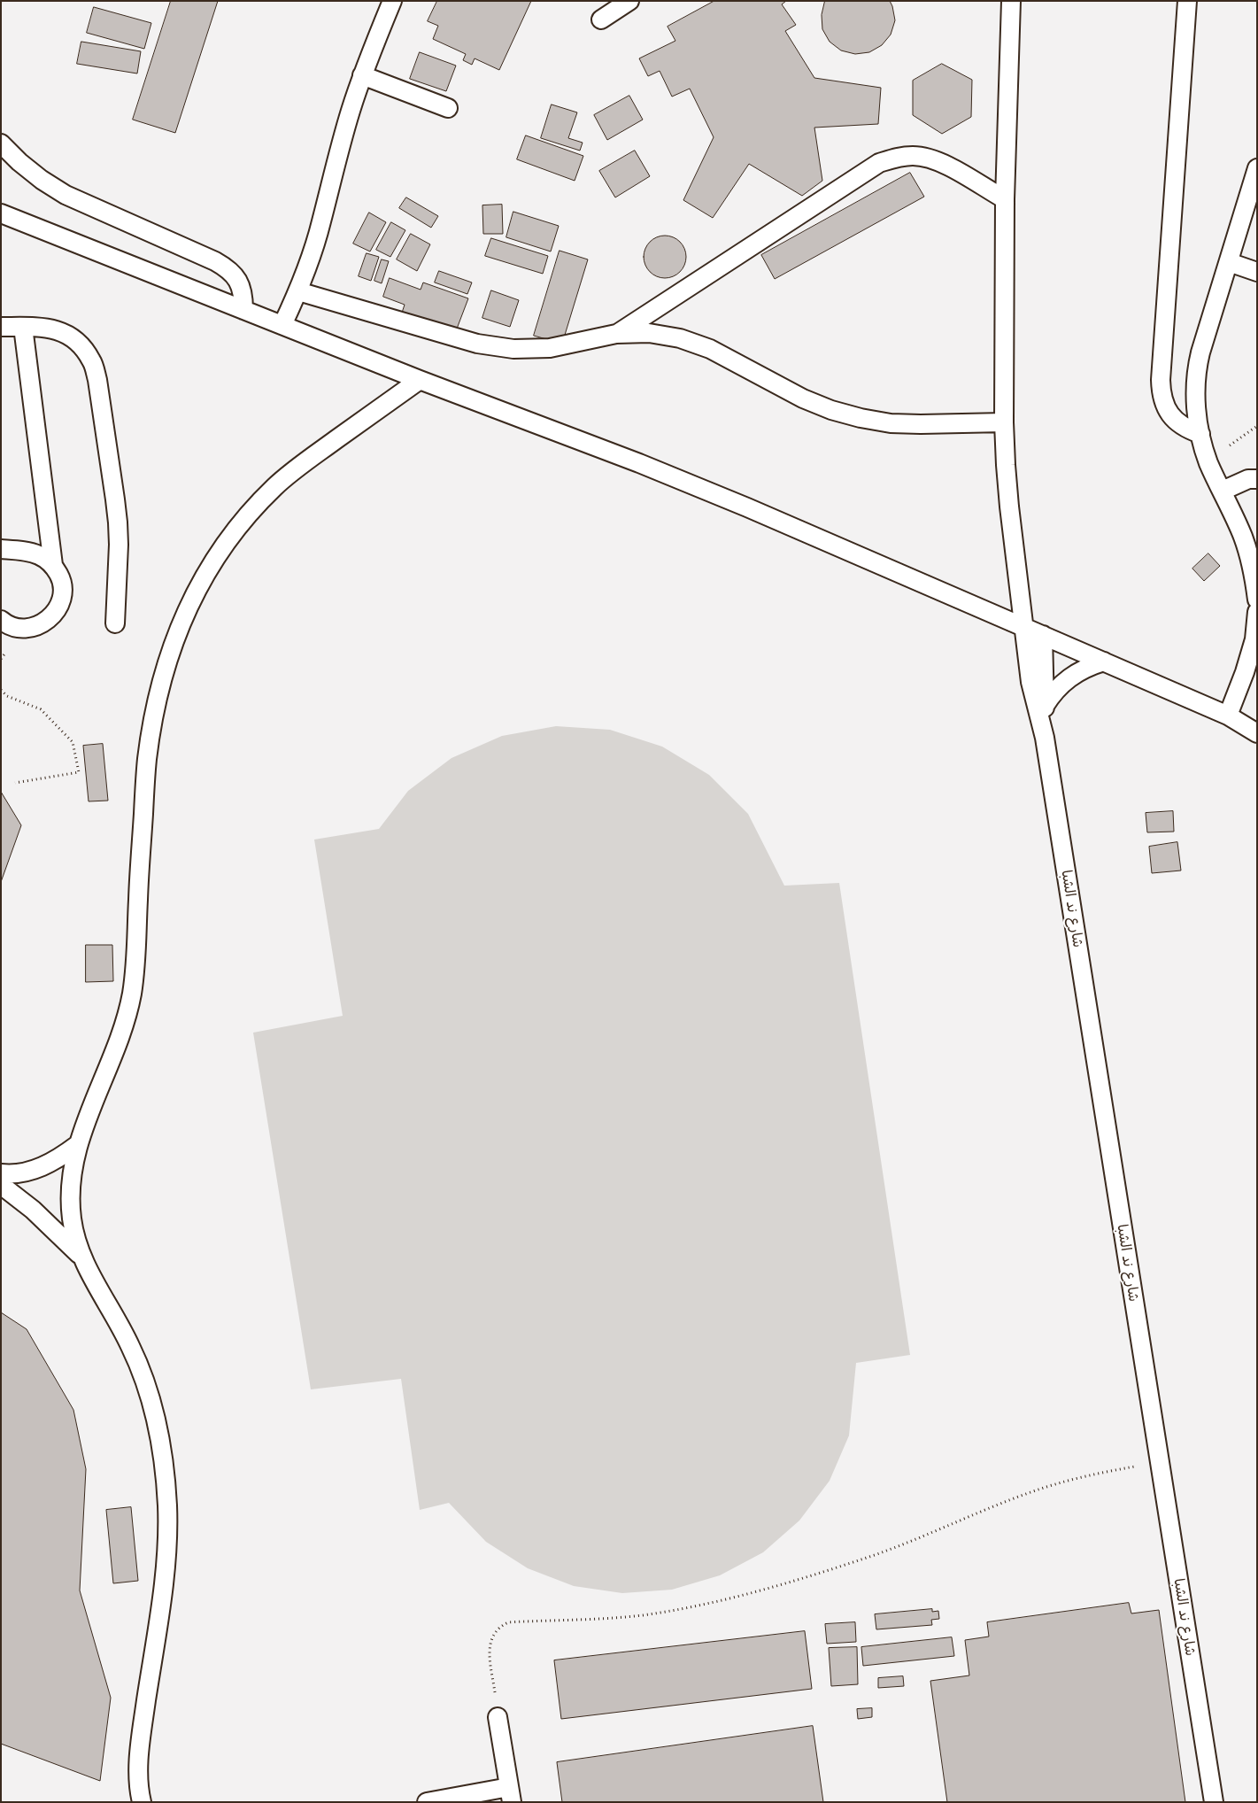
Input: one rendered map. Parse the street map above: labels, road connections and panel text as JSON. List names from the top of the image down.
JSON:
{
  "streets": {
    "lane": ["شارع ند الشبا"]
  }
}
